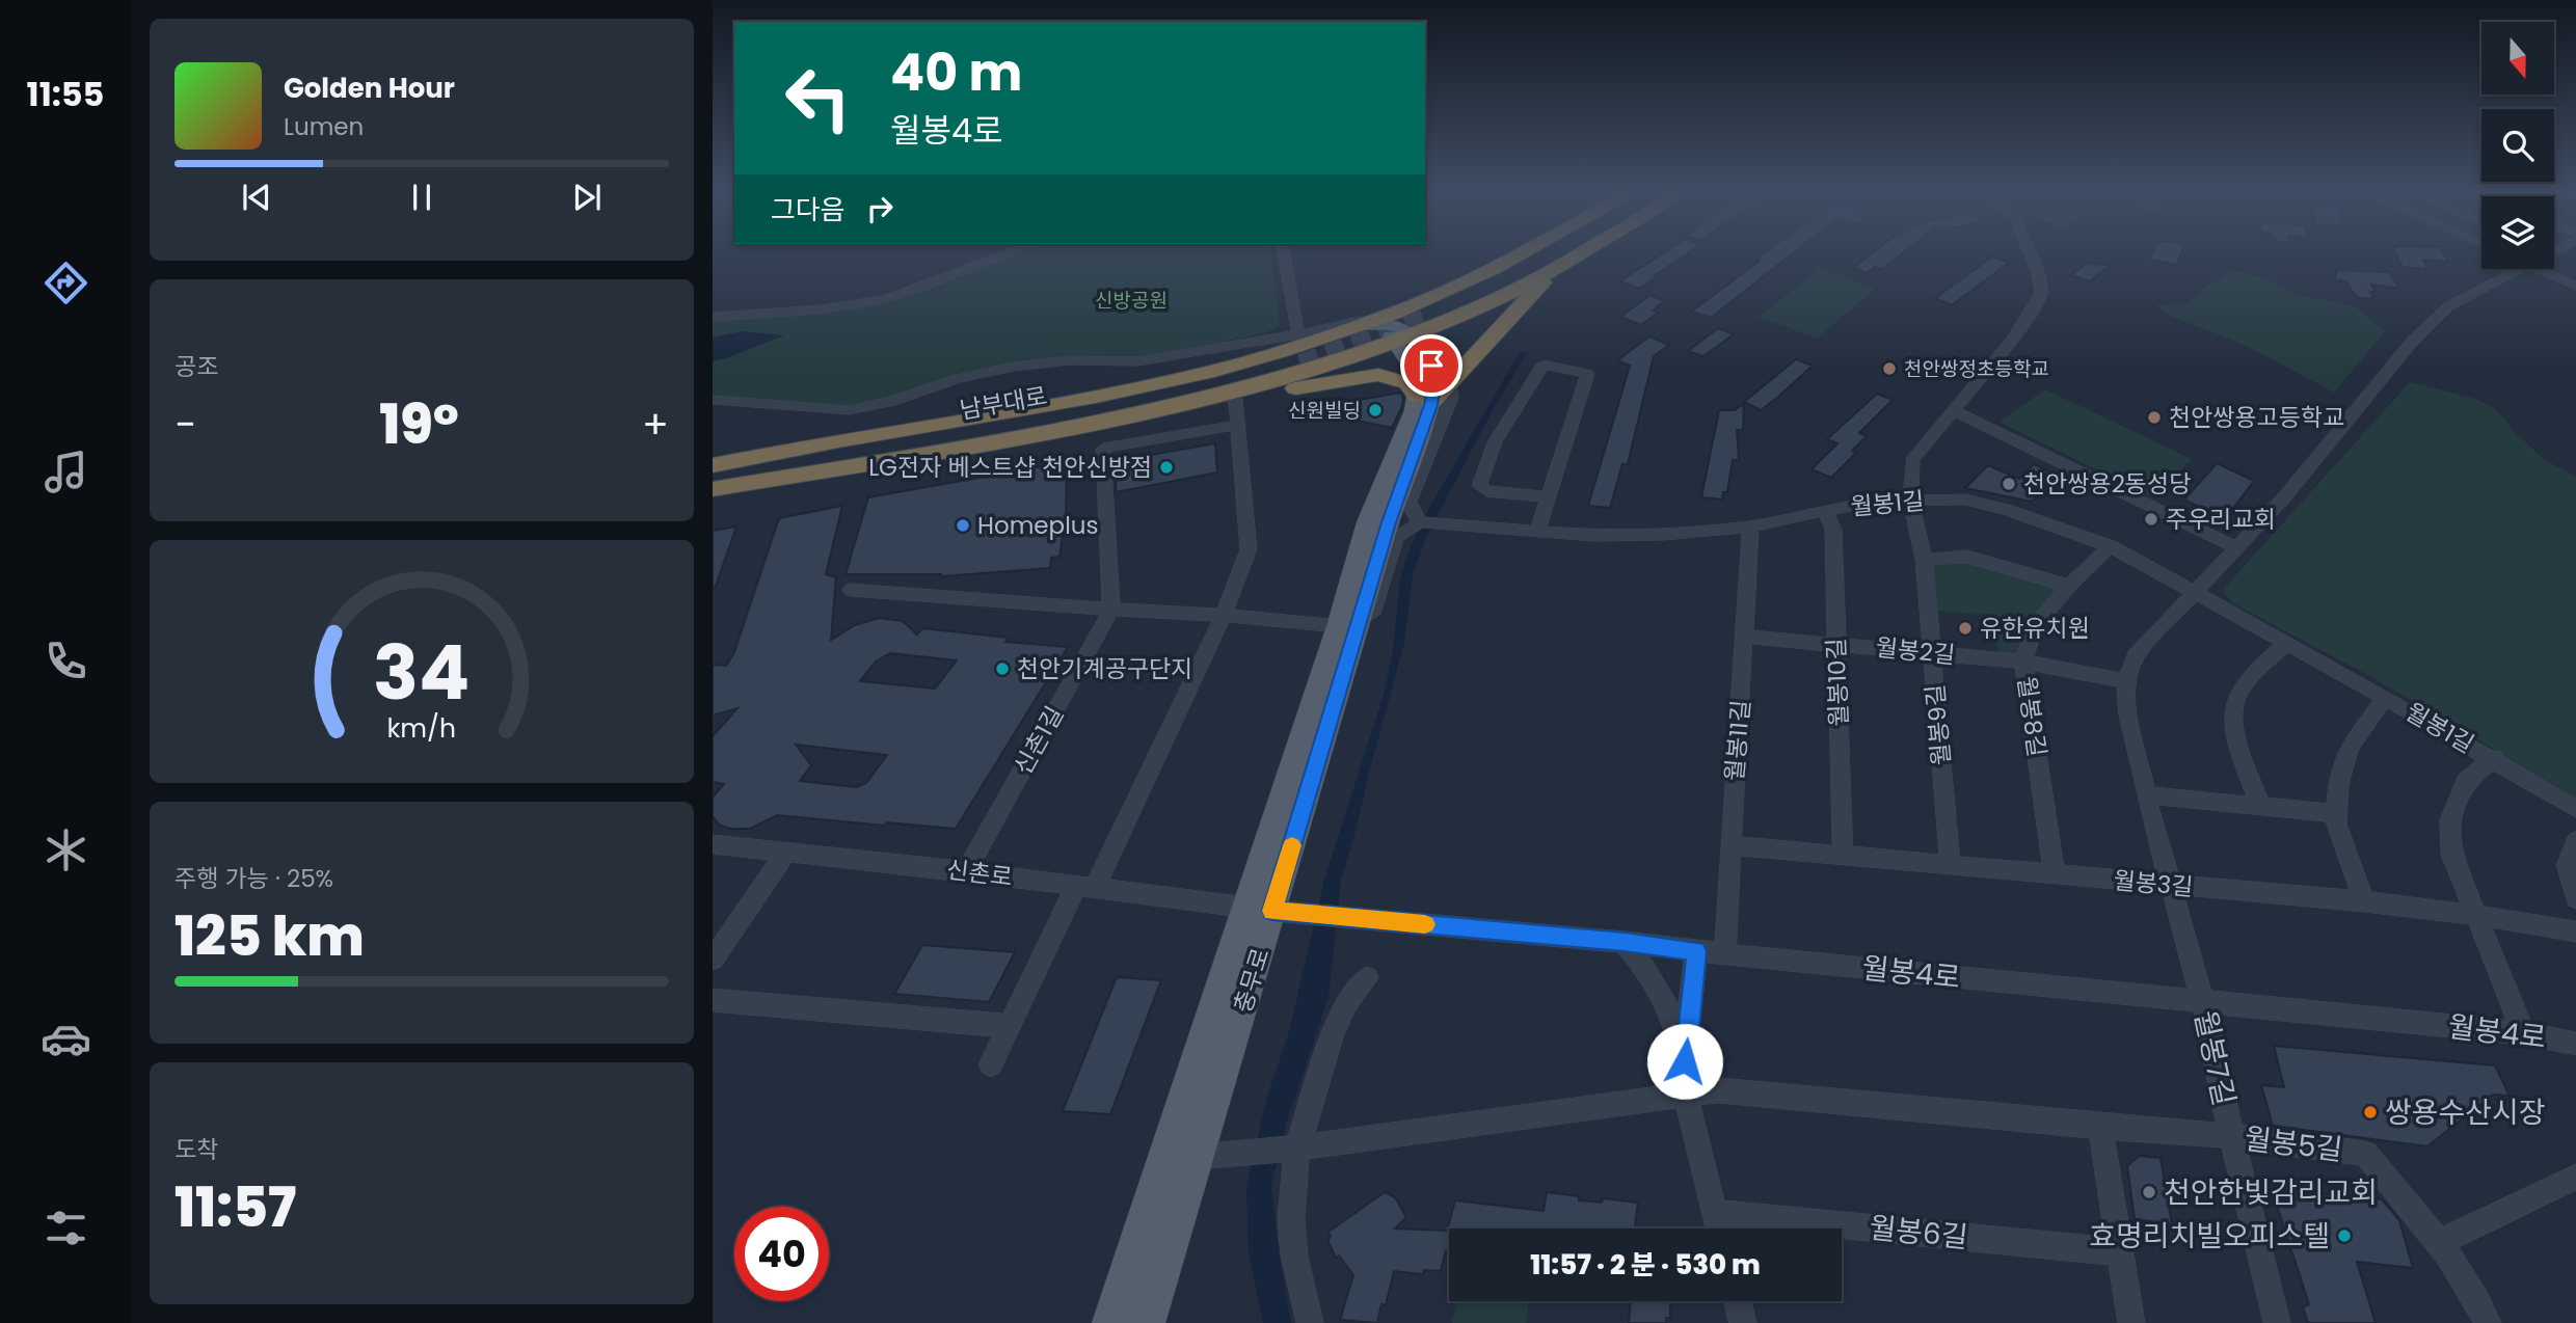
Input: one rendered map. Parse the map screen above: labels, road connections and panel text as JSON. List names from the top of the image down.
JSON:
{
  "streets": {
    "highway": ["남부대로"],
    "main road": ["충무로"],
    "street": [
      "월봉1길",
      "월봉2길",
      "월봉10길",
      "월봉8길",
      "월봉9길",
      "신촌1길",
      "월봉11길",
      "신촌로",
      "월봉3길",
      "월봉4로",
      "월봉7길",
      "월봉5길",
      "월봉6길"
    ]
  },
  "crossings": [
    ["월봉1길", "월봉10길"],
    ["월봉1길", "월봉8길"],
    ["월봉1길", "월봉9길"],
    ["월봉1길", "월봉11길"],
    ["월봉1길", "월봉3길"],
    ["월봉1길", "월봉4로"],
    ["월봉1길", "월봉7길"],
    ["월봉2길", "월봉10길"],
    ["월봉2길", "월봉8길"],
    ["월봉2길", "월봉9길"],
    ["월봉2길", "월봉11길"],
    ["월봉2길", "월봉7길"],
    ["월봉10길", "월봉3길"],
    ["월봉8길", "월봉3길"],
    ["월봉9길", "월봉3길"],
    ["신촌1길", "신촌로"],
    ["월봉11길", "월봉3길"],
    ["월봉11길", "월봉4로"],
    ["신촌로", "월봉4로"],
    ["신촌로", "충무로"],
    ["월봉3길", "월봉7길"],
    ["월봉4로", "충무로"],
    ["월봉4로", "월봉7길"],
    ["충무로", "월봉5길"],
    ["월봉7길", "월봉5길"]
  ],
  "parks": ["신방공원"],
  "places": [
    "천안쌍정초등학교",
    "신원빌딩",
    "천안쌍용고등학교",
    "LG전자 베스트샵 천안신방점",
    "천안쌍용2동성당",
    "주우리교회",
    "Homeplus",
    "유한유치원",
    "천안기계공구단지",
    "쌍용수산시장",
    "천안한빛감리교회",
    "효명리치빌오피스텔"
  ],
  "north": "bottom",
  "page": {
    "tabs": "11:55",
    "turn": ["40 m", "월봉4로"],
    "song": ["Golden Hour", "Lumen"],
    "then": "그다음",
    "tile": [
      "공조",
      ["주행 가능 · 25%", "125 km"],
      ["도착", "11:57"]
    ],
    "heat": ["−", "19°", "+"],
    "limit": "40",
    "trip": "11:57 · 2 분 · 530 m",
    "gauge": ["34", "km/h"]
  }
}
